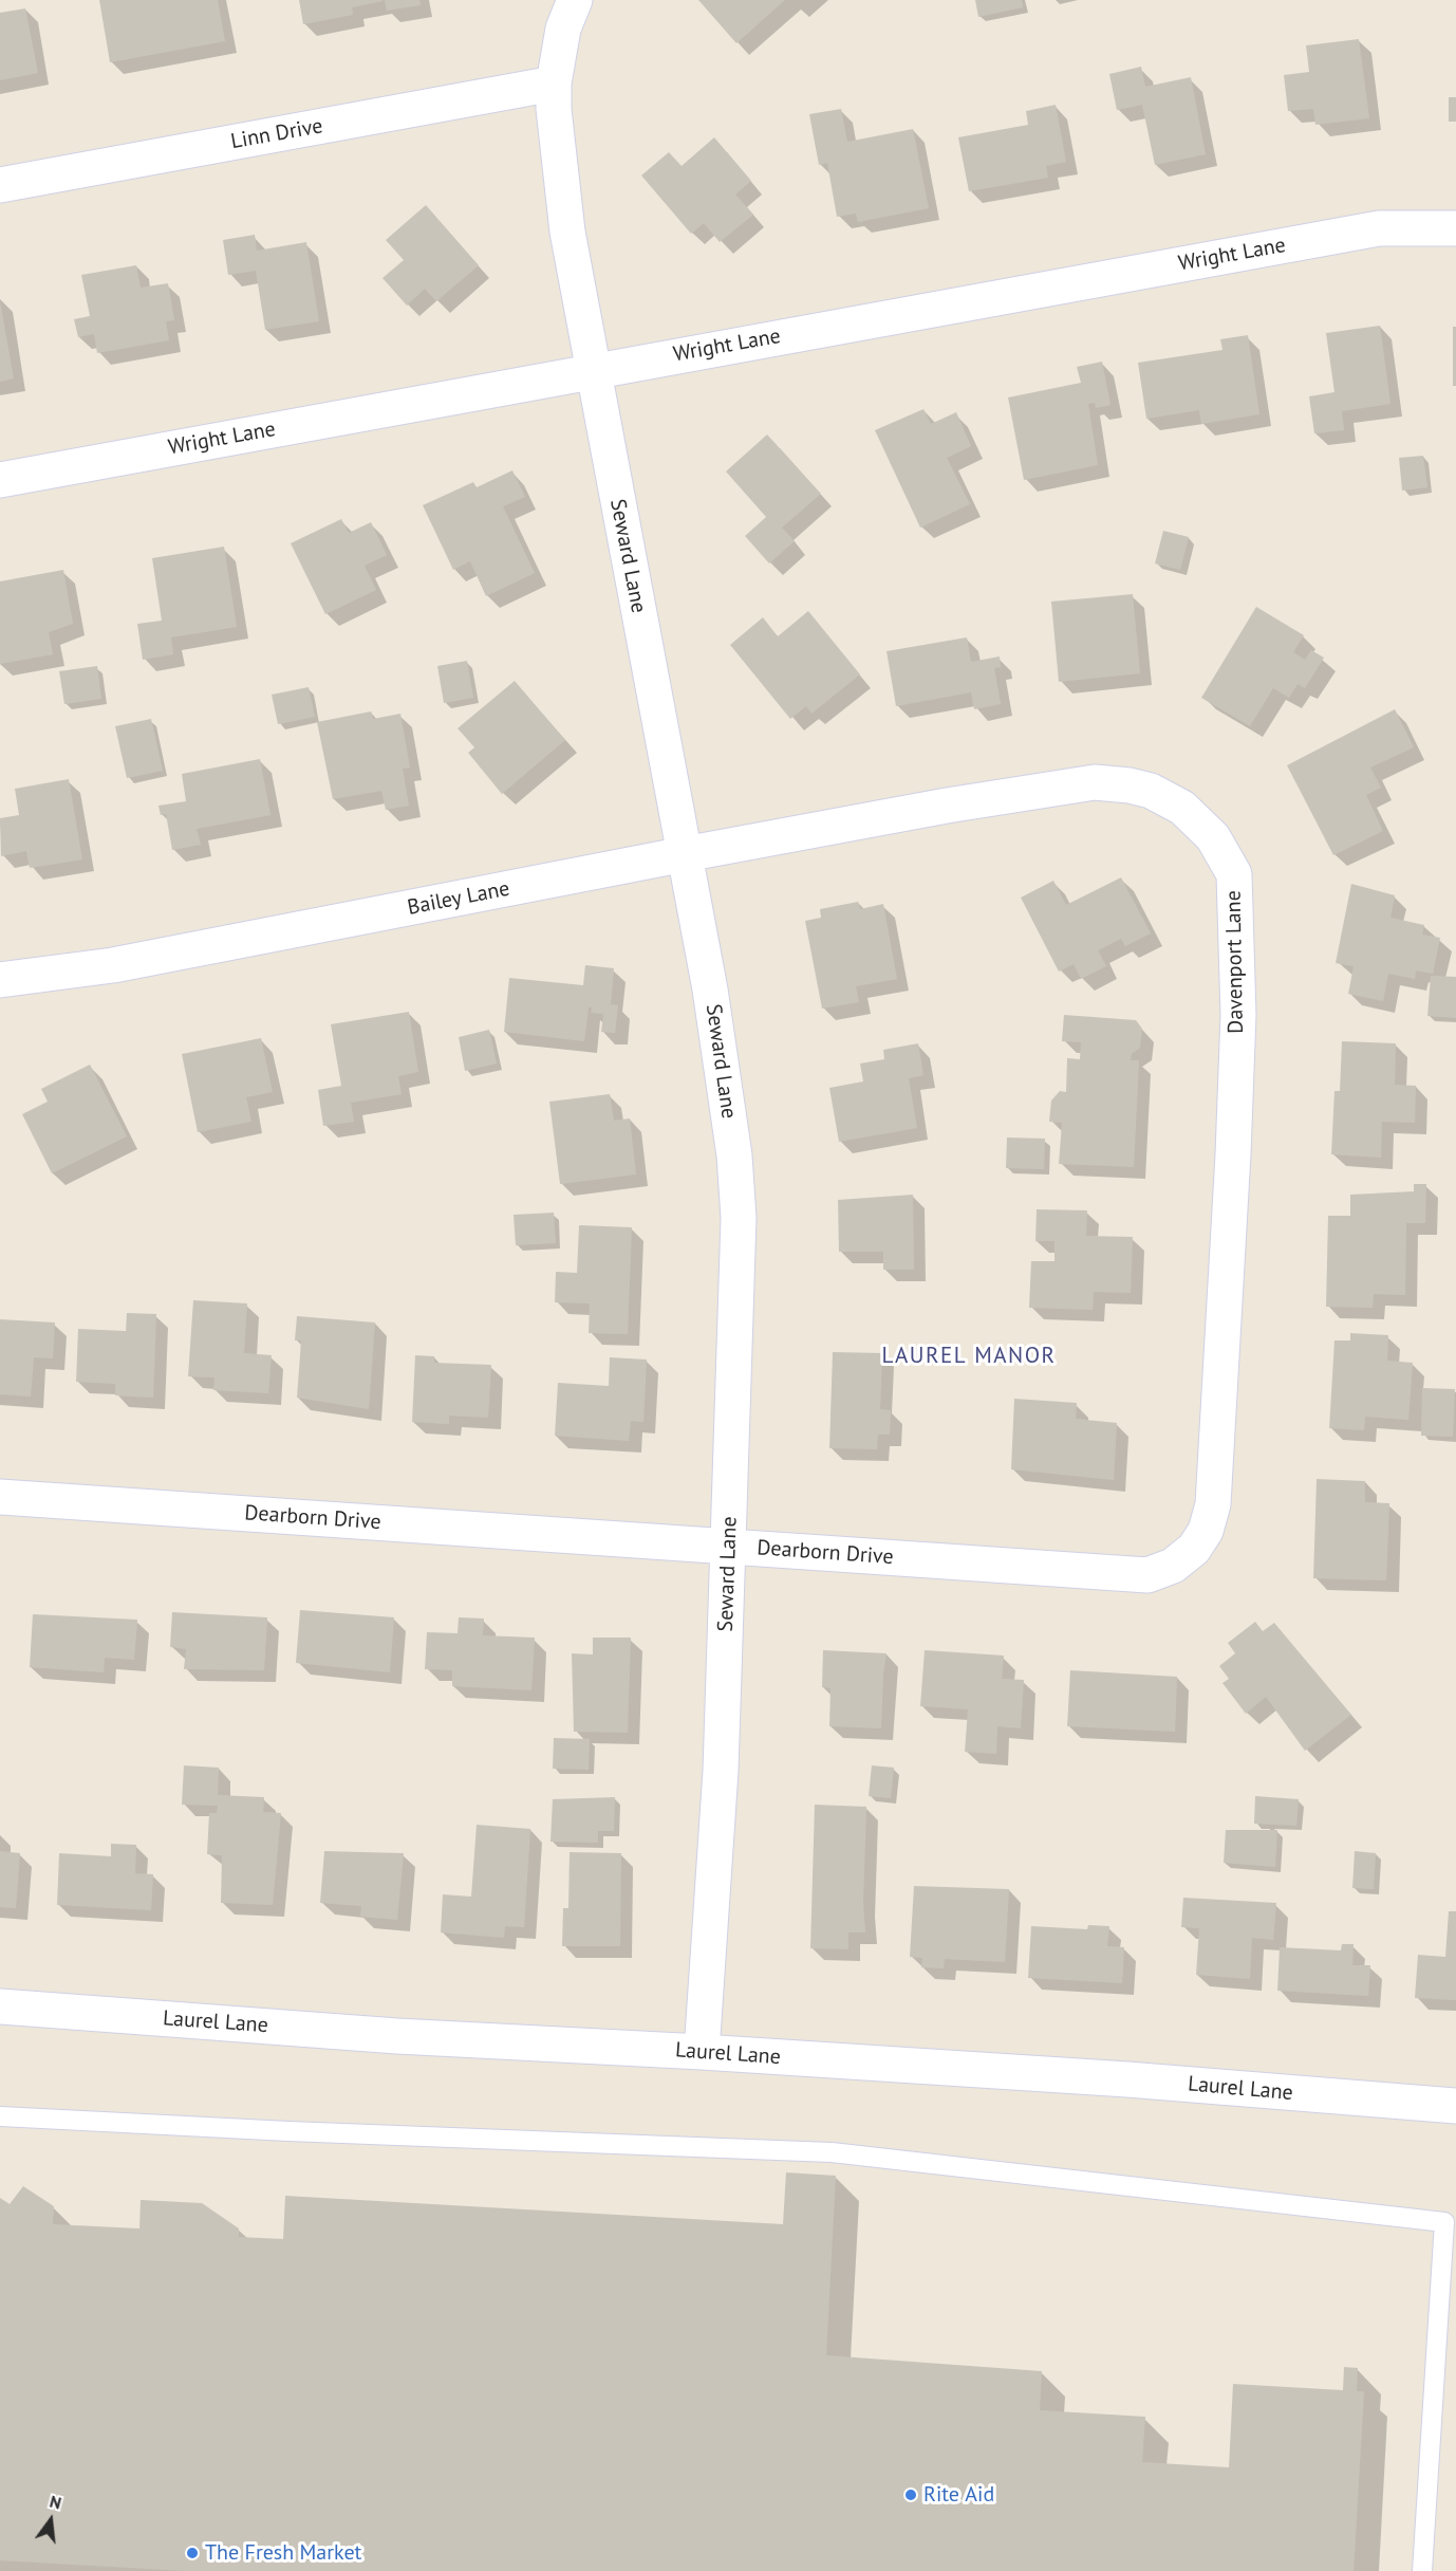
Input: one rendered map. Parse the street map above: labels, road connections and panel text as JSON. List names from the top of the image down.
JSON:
{
  "streets": {
    "street": [
      "Linn Drive",
      "Wright Lane",
      "Seward Lane",
      "Bailey Lane",
      "Davenport Lane",
      "Dearborn Drive",
      "Laurel Lane"
    ]
  },
  "crossings": [
    ["Linn Drive", "Seward Lane"],
    ["Wright Lane", "Seward Lane"],
    ["Seward Lane", "Bailey Lane"],
    ["Seward Lane", "Dearborn Drive"],
    ["Seward Lane", "Laurel Lane"],
    ["Bailey Lane", "Davenport Lane"],
    ["Davenport Lane", "Dearborn Drive"]
  ],
  "districts": ["LAUREL MANOR"],
  "places": ["Rite Aid", "The Fresh Market"],
  "north": "top"
}
